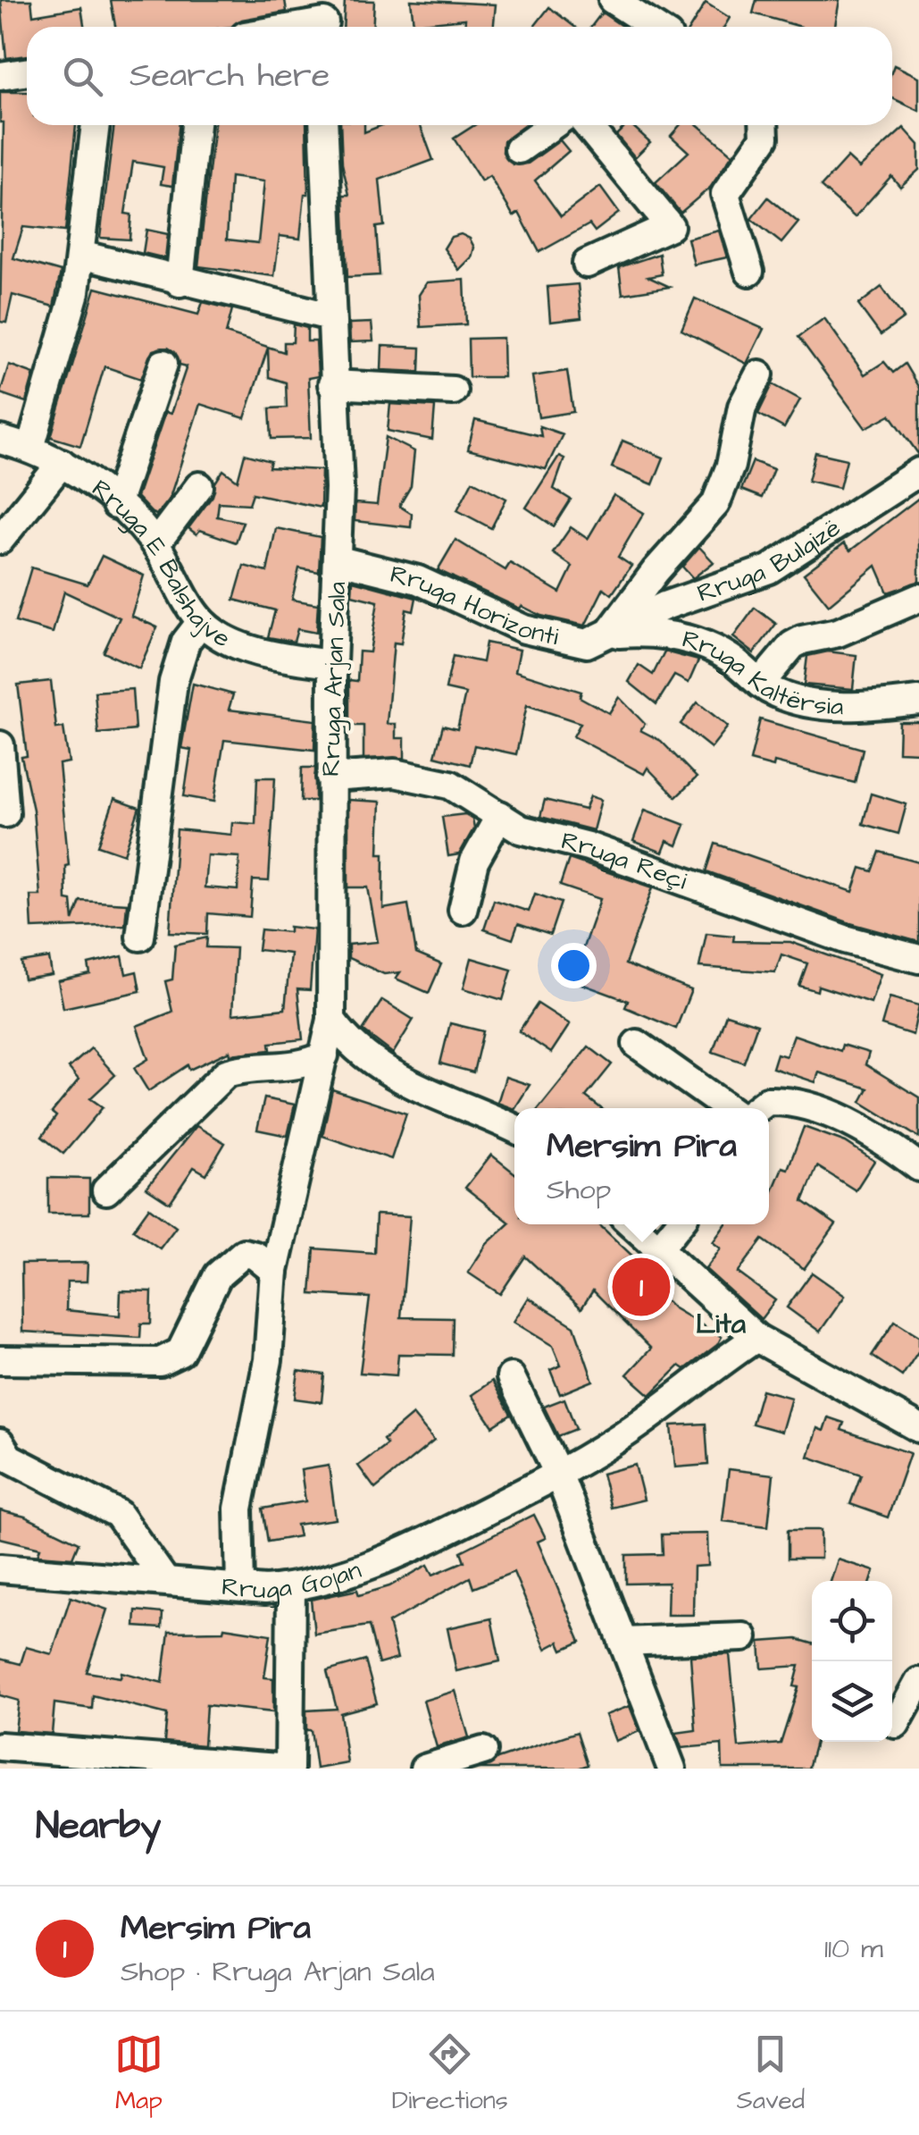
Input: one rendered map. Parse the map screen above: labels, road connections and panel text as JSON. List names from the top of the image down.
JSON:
{
  "streets": {
    "street": [
      "Rruga Bulqizë",
      "Rruga E Balshajve",
      "Rruga Horizonti",
      "Rruga Kaltërsia",
      "Rruga Arjan Sala",
      "Rruga Reçi",
      "Rruga Gojan"
    ]
  },
  "crossings": [
    ["Rruga Bulqizë", "Rruga Horizonti"],
    ["Rruga Bulqizë", "Rruga Kaltërsia"],
    ["Rruga E Balshajve", "Rruga Arjan Sala"],
    ["Rruga Horizonti", "Rruga Kaltërsia"],
    ["Rruga Horizonti", "Rruga Arjan Sala"],
    ["Rruga Arjan Sala", "Rruga Reçi"],
    ["Rruga Arjan Sala", "Rruga Gojan"]
  ],
  "districts": ["Lita"],
  "page": {
    "search": "Search here",
    "popup": ["Mersim Pira", "Shop"],
    "pins": "1",
    "heading": "Nearby",
    "list": [
      {
        "mark": "1",
        "name": "Mersim Pira",
        "note": "Shop · Rruga Arjan Sala",
        "value": "110 m"
      }
    ],
    "nav": ["Map", "Directions", "Saved"]
  }
}
